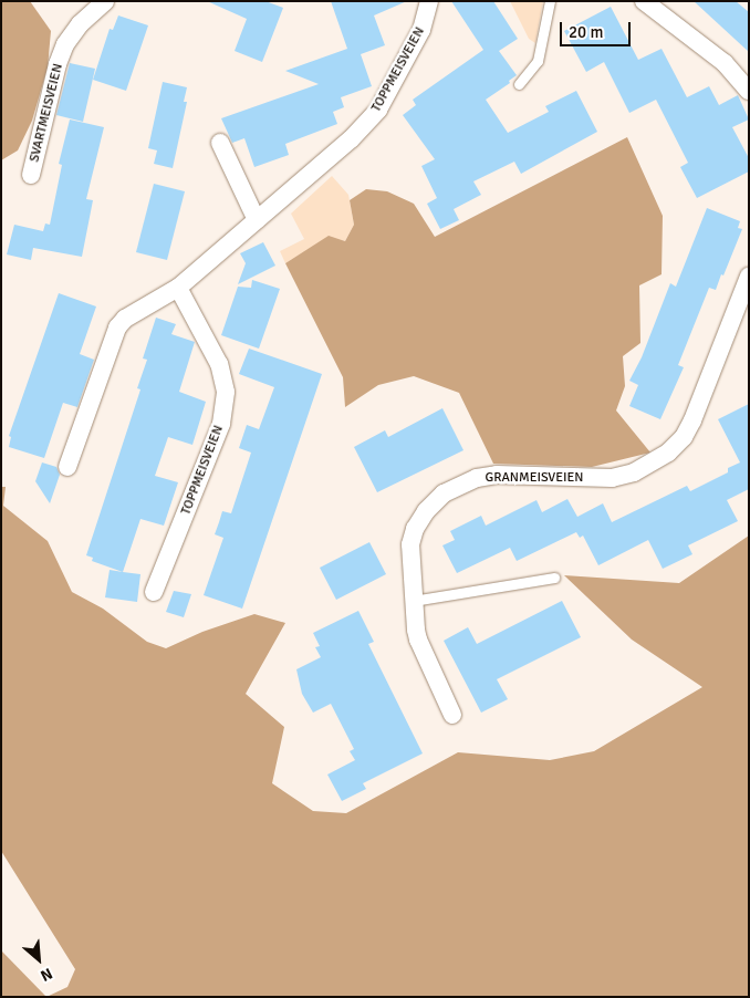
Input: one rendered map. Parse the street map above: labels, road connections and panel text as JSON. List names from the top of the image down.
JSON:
{
  "streets": {
    "street": ["TOPPMEISVEIEN", "SVARTMEISVEIEN", "GRANMEISVEIEN"]
  },
  "scale_bar": "20 m",
  "north": "bottom right"
}
